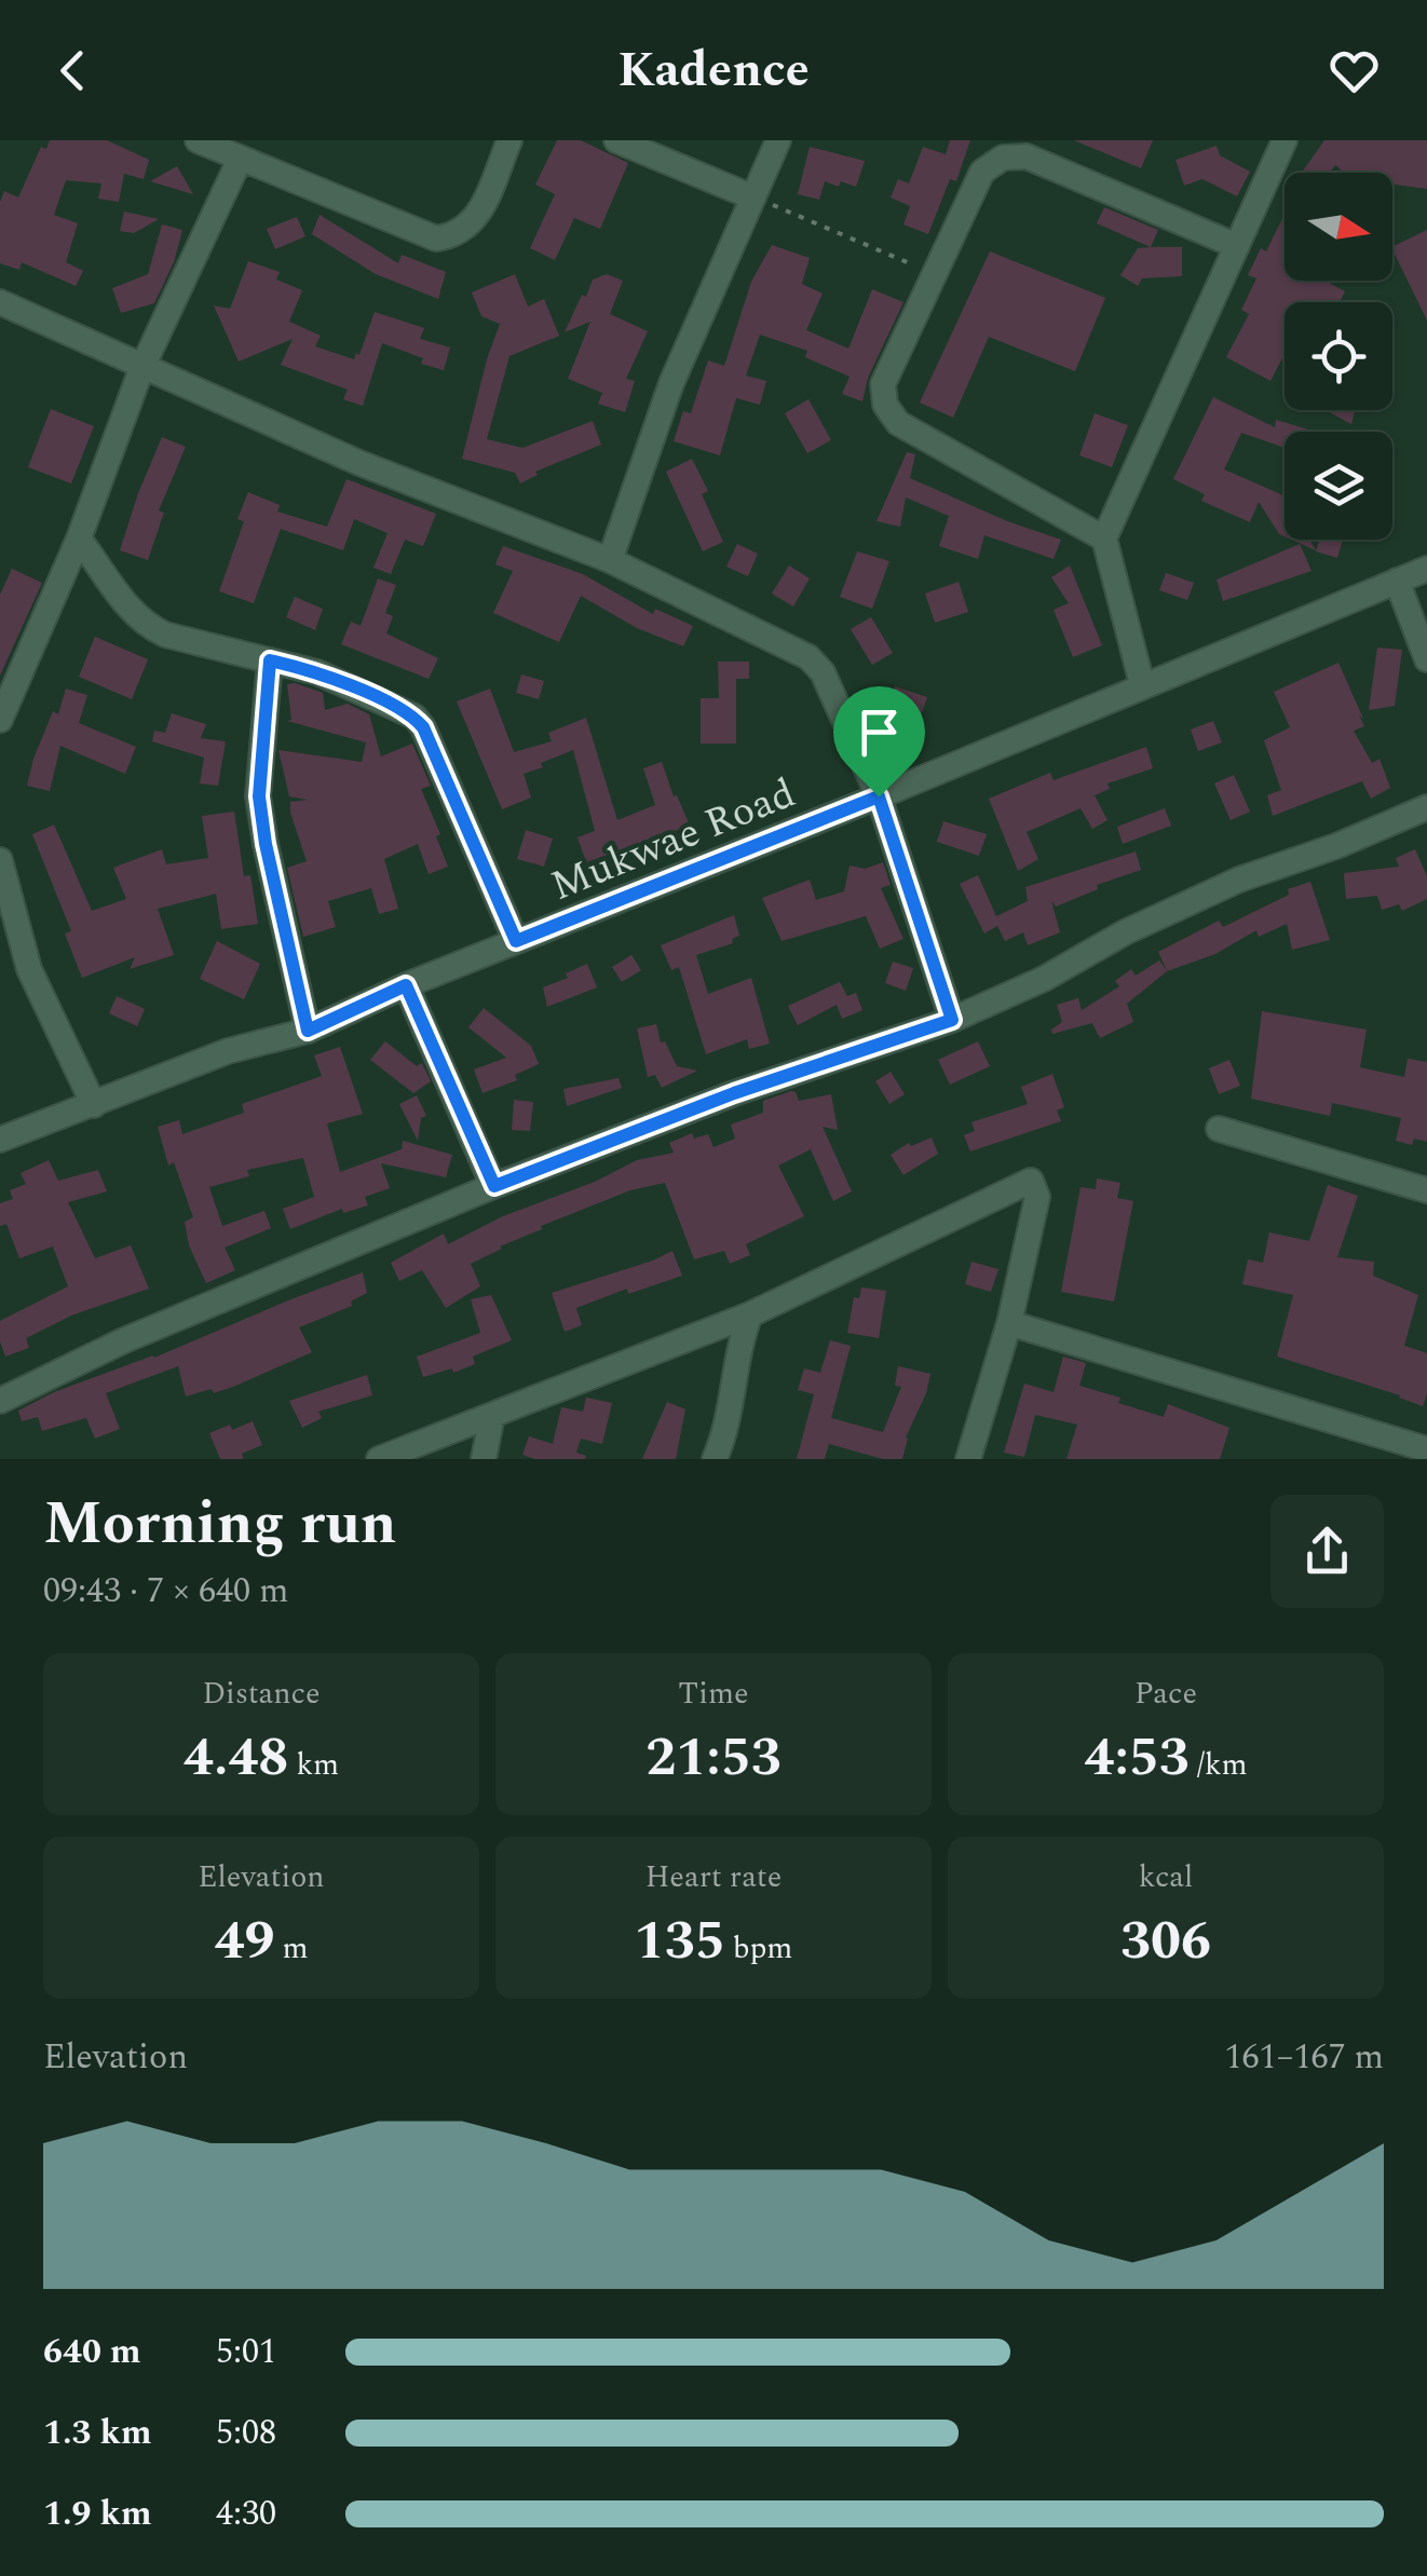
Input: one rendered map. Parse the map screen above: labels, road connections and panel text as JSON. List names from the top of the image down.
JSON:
{
  "streets": {
    "street": ["Mukwae Road"]
  },
  "north": "right",
  "page": {
    "header": "Kadence",
    "heading": ["Morning run", "09:43 · 7 × 640 m"],
    "stats": [
      ["Distance", "4.48 km"],
      ["Time", "21:53"],
      ["Pace", "4:53 /km"],
      ["Elevation", "49 m"],
      ["Heart rate", "135 bpm"],
      ["kcal", "306"]
    ],
    "chart": ["Elevation", "161–167 m"],
    "list": [
      {
        "name": "640 m",
        "note": "5:01"
      },
      {
        "name": "1.3 km",
        "note": "5:08"
      },
      {
        "name": "1.9 km",
        "note": "4:30"
      }
    ]
  }
}
